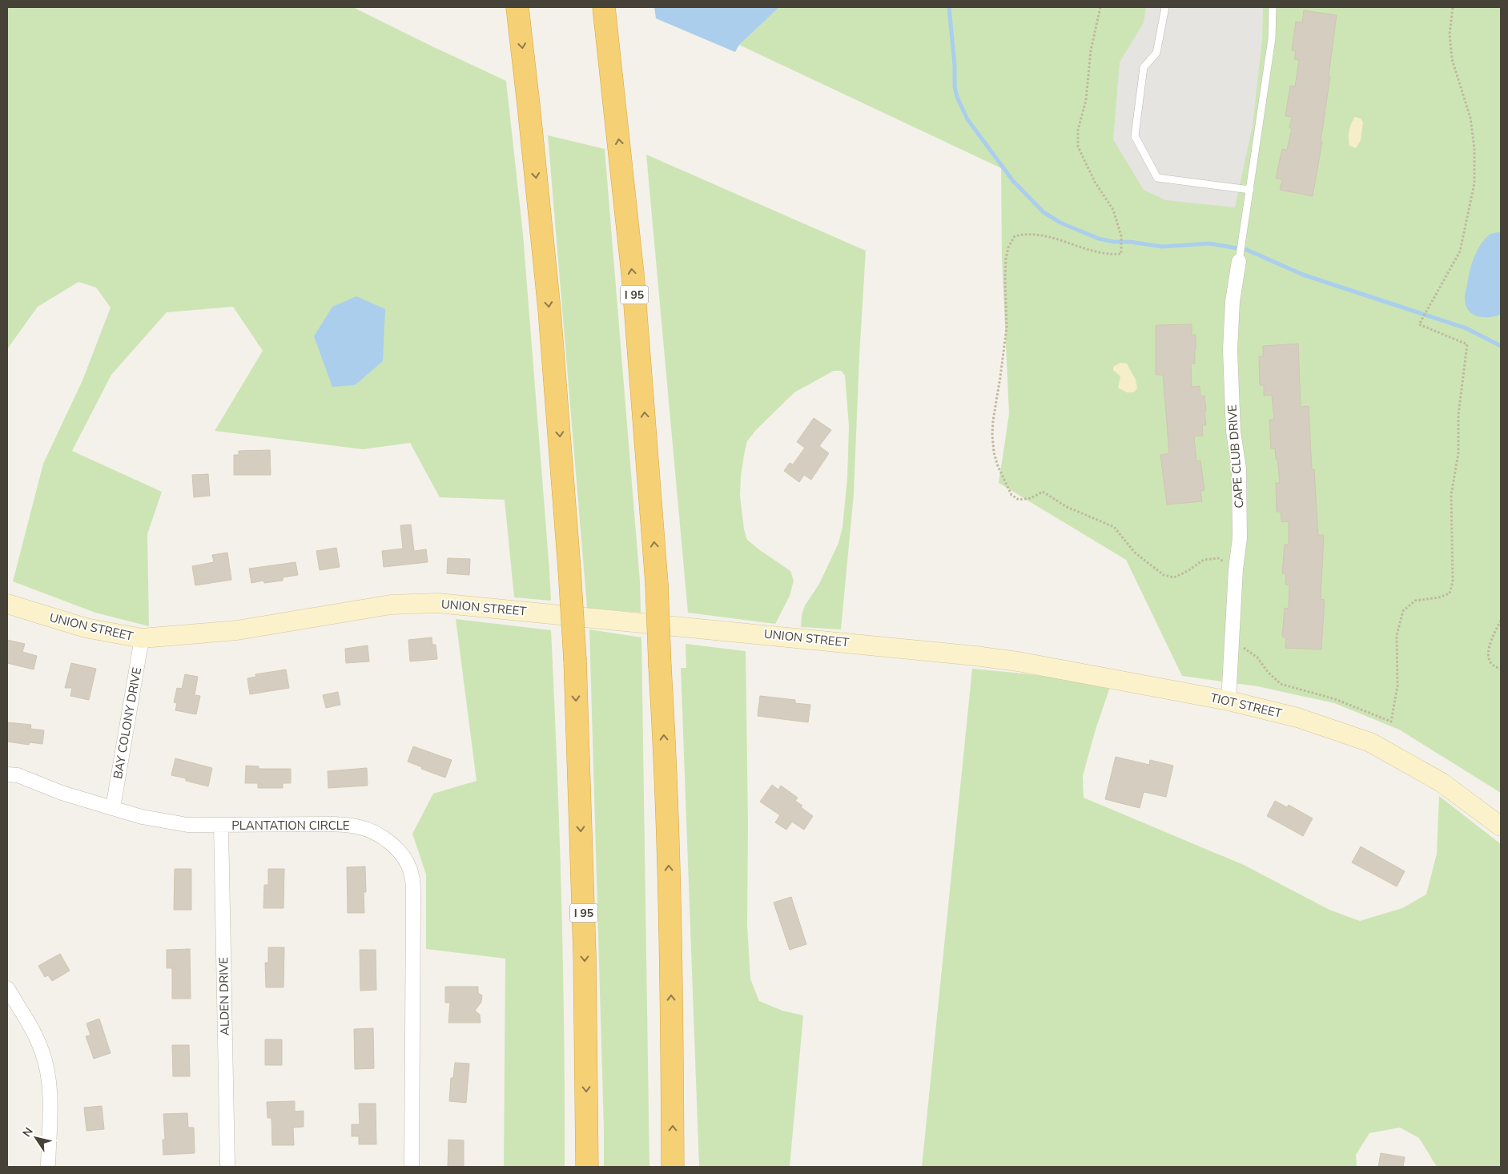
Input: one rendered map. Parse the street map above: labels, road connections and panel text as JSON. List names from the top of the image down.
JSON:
{
  "streets": {
    "highway": ["I 95"],
    "main road": ["UNION STREET", "TIOT STREET"],
    "street": [
      "CAPE CLUB DRIVE",
      "BAY COLONY DRIVE",
      "PLANTATION CIRCLE",
      "ALDEN DRIVE"
    ]
  },
  "crossings": [
    ["CAPE CLUB DRIVE", "TIOT STREET"],
    ["UNION STREET", "TIOT STREET"],
    ["UNION STREET", "BAY COLONY DRIVE"],
    ["BAY COLONY DRIVE", "PLANTATION CIRCLE"],
    ["PLANTATION CIRCLE", "ALDEN DRIVE"]
  ],
  "north": "top left"
}
